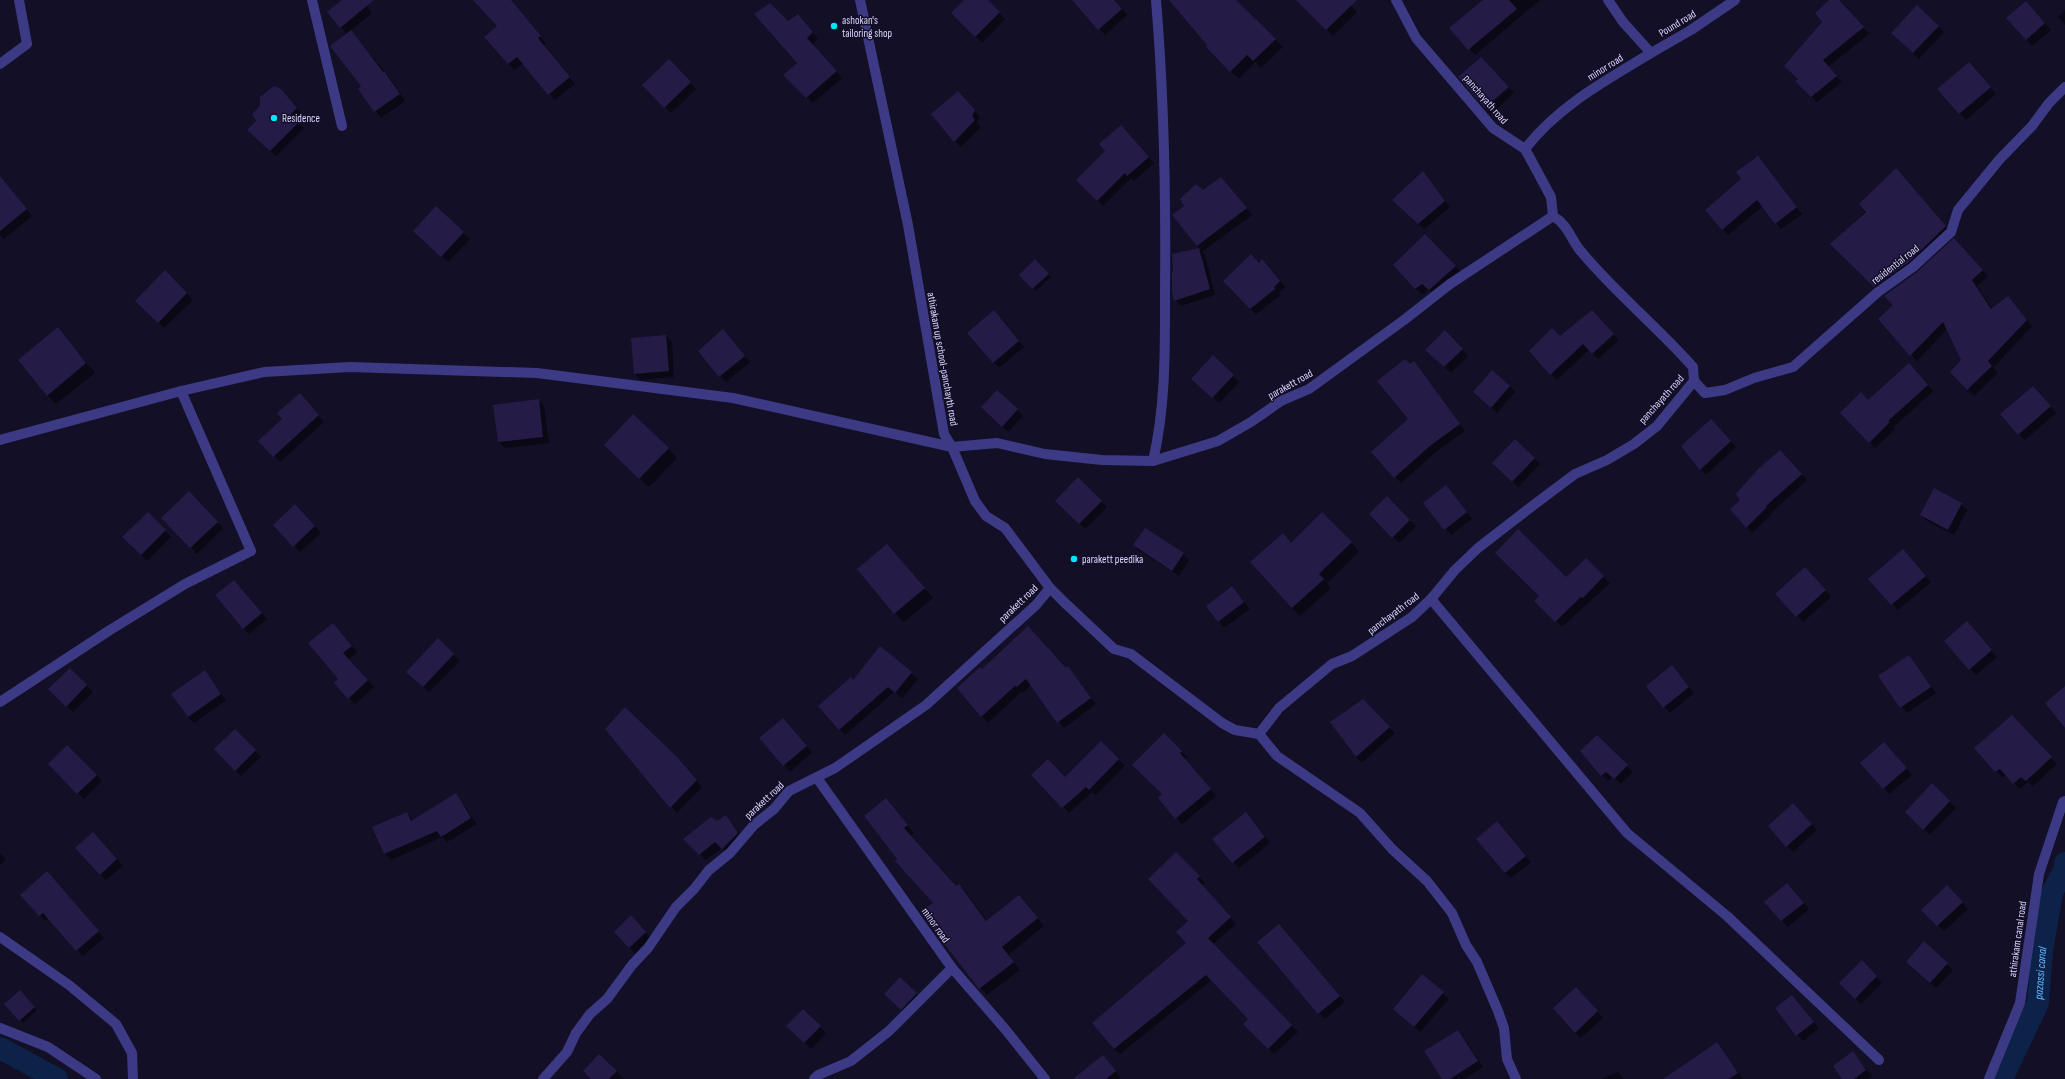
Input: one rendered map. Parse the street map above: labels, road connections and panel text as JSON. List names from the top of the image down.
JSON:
{
  "streets": {
    "street": [
      "Pound road",
      "minor road",
      "panchayath road",
      "residential road",
      "athirakam up school-panchayth road",
      "parakett road",
      "athirakam canal road"
    ]
  },
  "crossings": [
    ["Pound road", "minor road"],
    ["minor road", "panchayath road"],
    ["minor road", "parakett road"],
    ["panchayath road", "residential road"],
    ["panchayath road", "athirakam up school-panchayth road"],
    ["panchayath road", "parakett road"],
    ["athirakam up school-panchayth road", "parakett road"]
  ],
  "water": ["pazassi canal"],
  "places": ["ashokan's tailoring shop", "Residence", "parakett peedika"]
}
